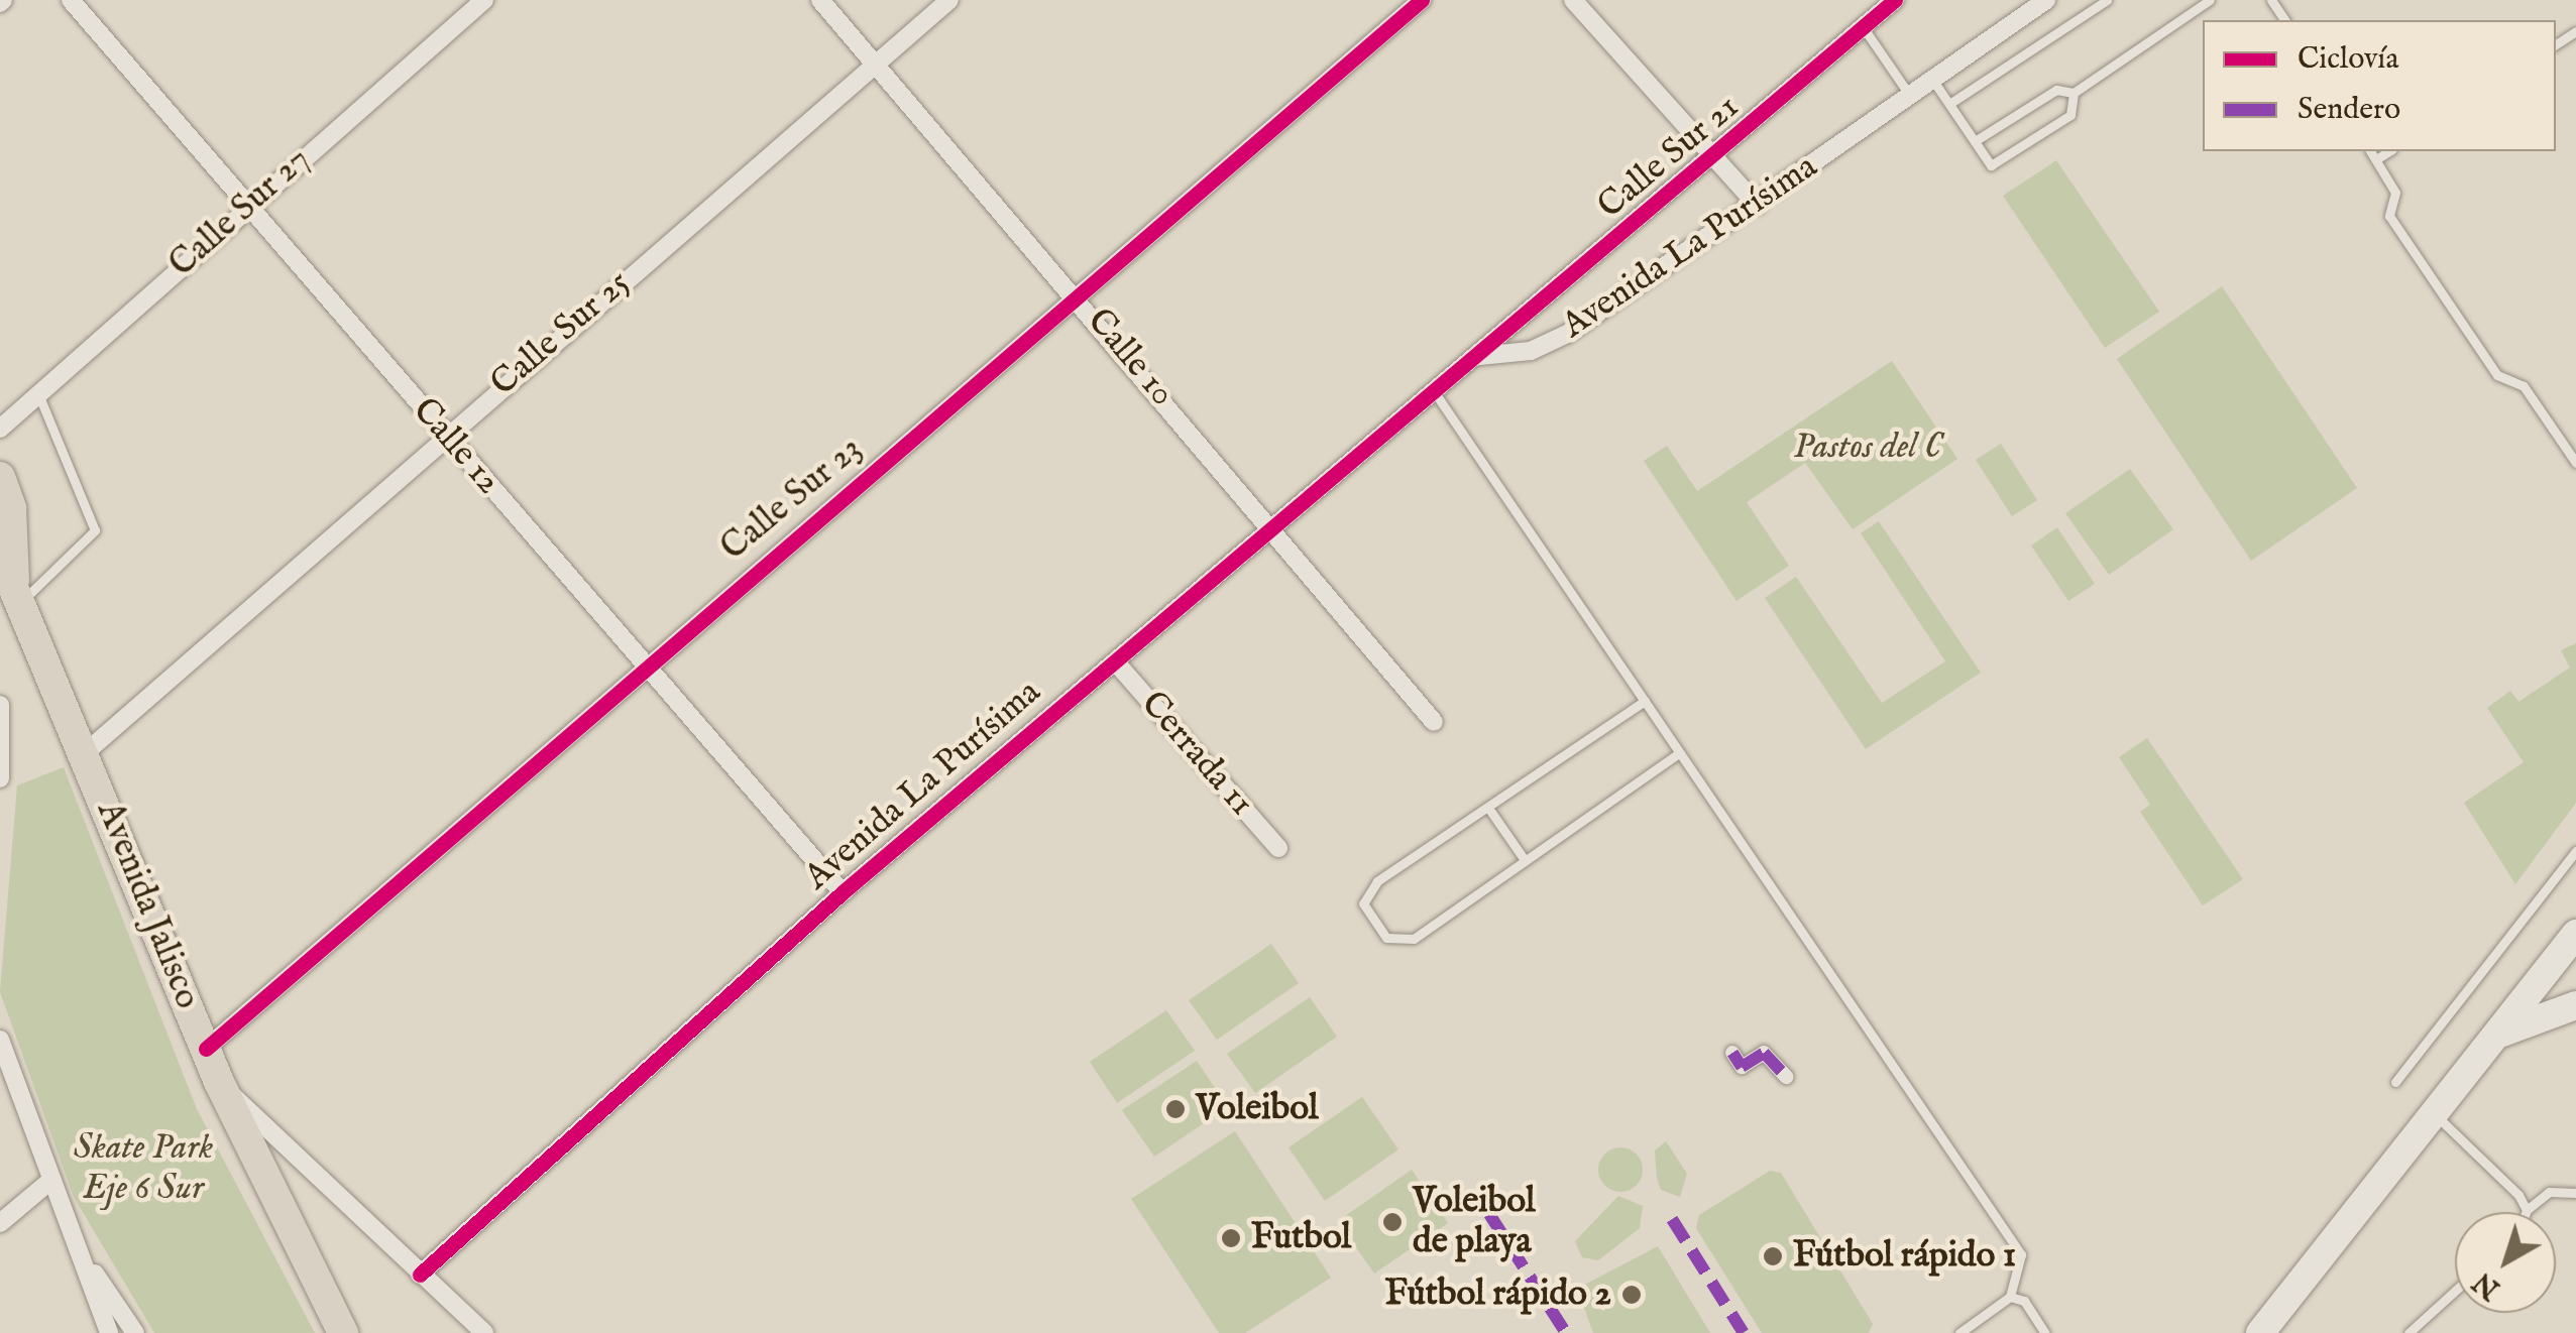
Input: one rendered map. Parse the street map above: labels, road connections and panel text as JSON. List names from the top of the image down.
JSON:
{
  "streets": {
    "main road": ["Avenida Jalisco"],
    "street": [
      "Calle Sur 21",
      "Calle Sur 27",
      "Avenida La Purísima",
      "Calle Sur 25",
      "Calle 10",
      "Calle 12",
      "Calle Sur 23",
      "Cerrada 11"
    ]
  },
  "crossings": [
    ["Calle Sur 21", "Avenida La Purísima"],
    ["Calle Sur 27", "Calle 12"],
    ["Avenida La Purísima", "Calle 10"],
    ["Avenida La Purísima", "Calle 12"],
    ["Avenida La Purísima", "Cerrada 11"],
    ["Calle Sur 25", "Calle 10"],
    ["Calle Sur 25", "Calle 12"],
    ["Calle Sur 25", "Avenida Jalisco"],
    ["Calle 10", "Calle Sur 23"],
    ["Calle 12", "Calle Sur 23"],
    ["Calle Sur 23", "Avenida Jalisco"]
  ],
  "parks": ["Pastos del C", "Skate Park Eje 6 Sur"],
  "places": [
    "Voleibol",
    "Voleibol de playa",
    "Futbol",
    "Fútbol rápido 1",
    "Fútbol rápido 2"
  ],
  "legend": ["Ciclovía", "Sendero"],
  "north": "bottom left"
}
